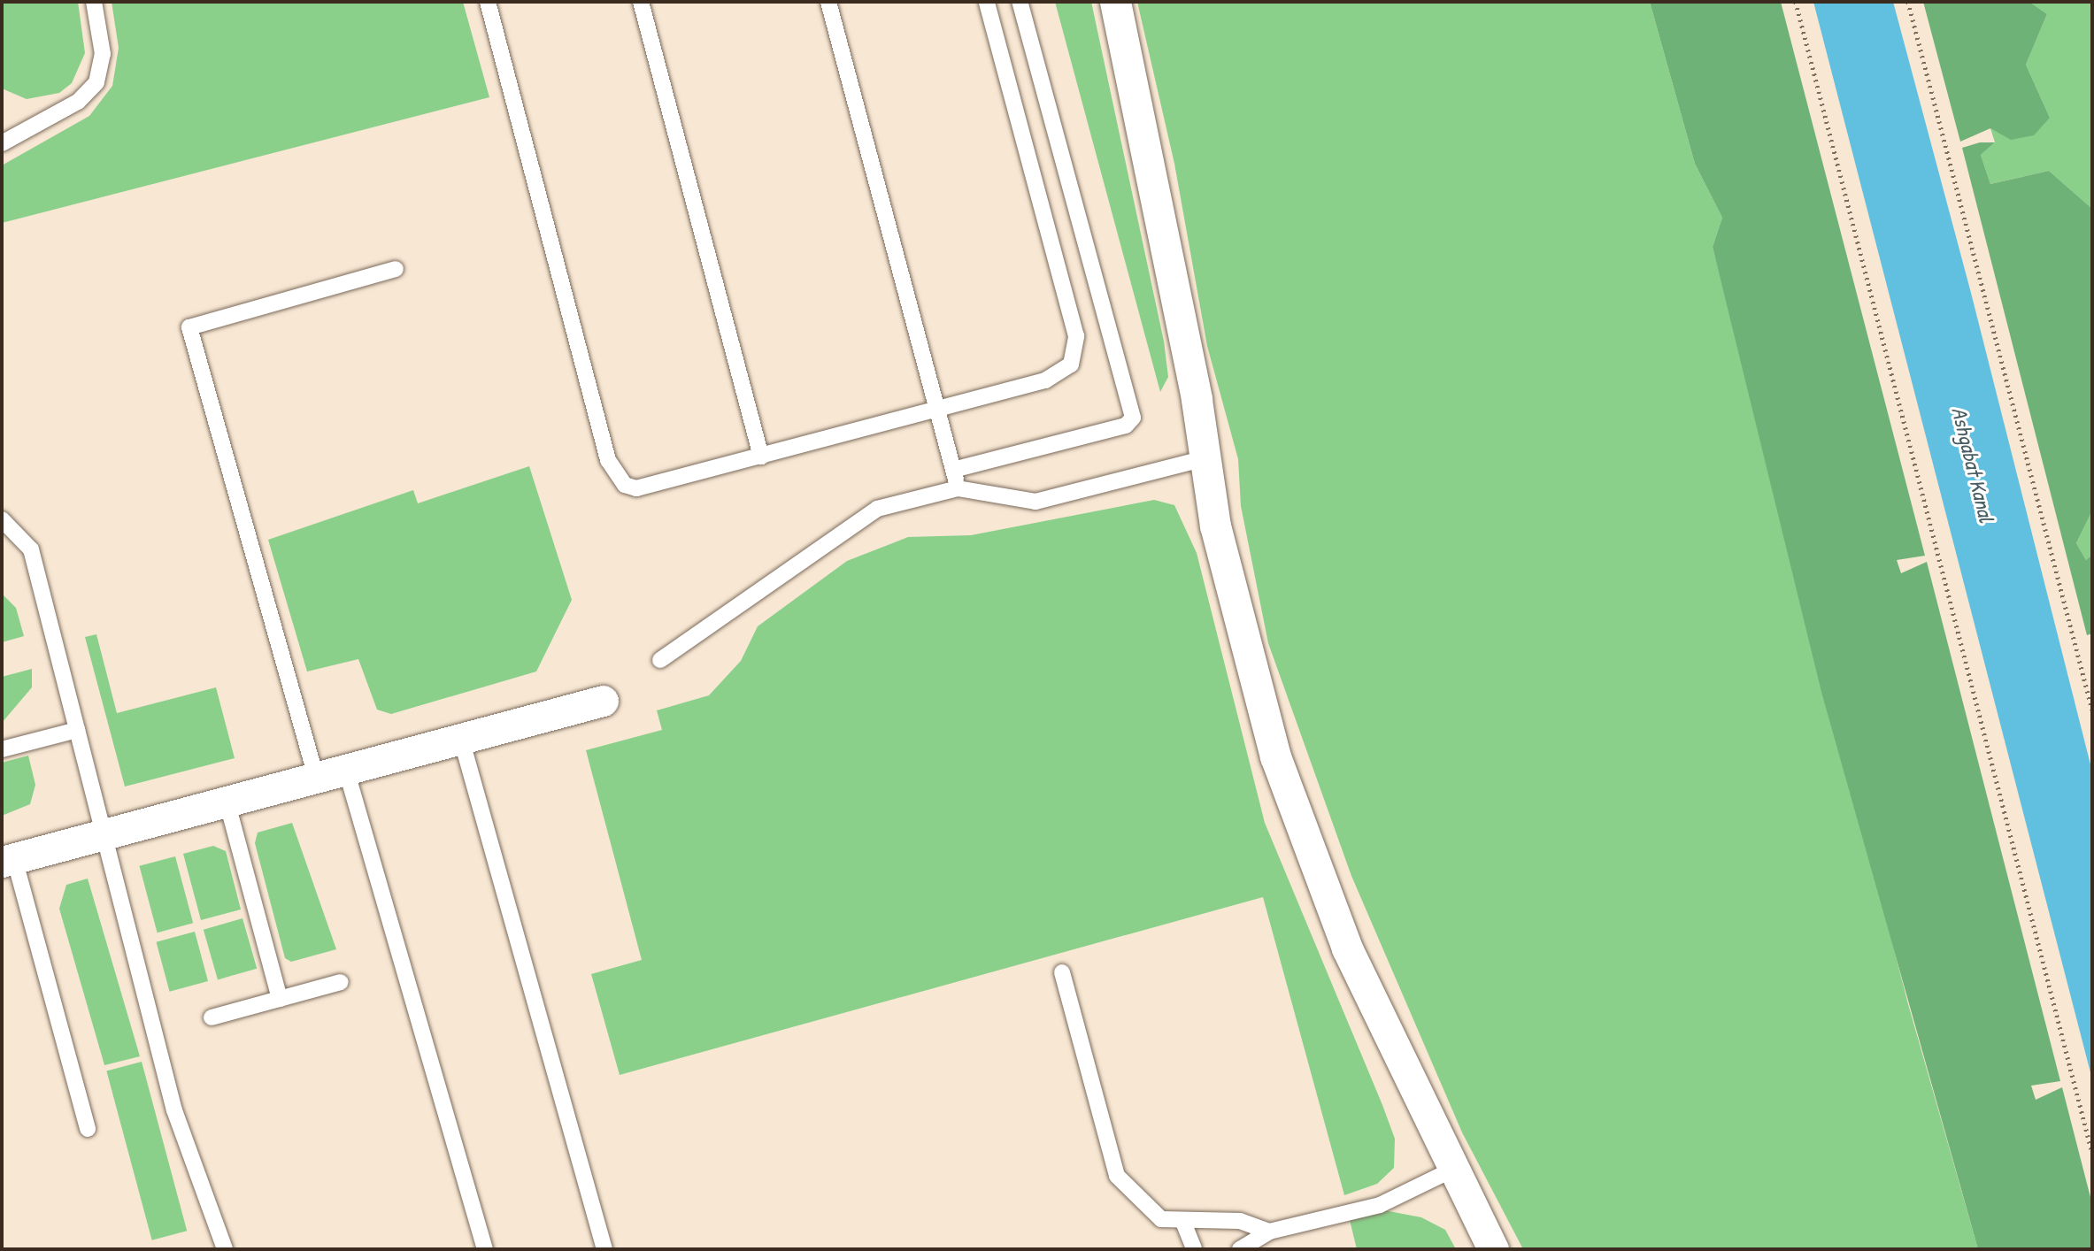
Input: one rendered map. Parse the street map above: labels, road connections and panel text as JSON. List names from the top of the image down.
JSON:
{
  "water": ["Ashgabat Kanal"]
}
